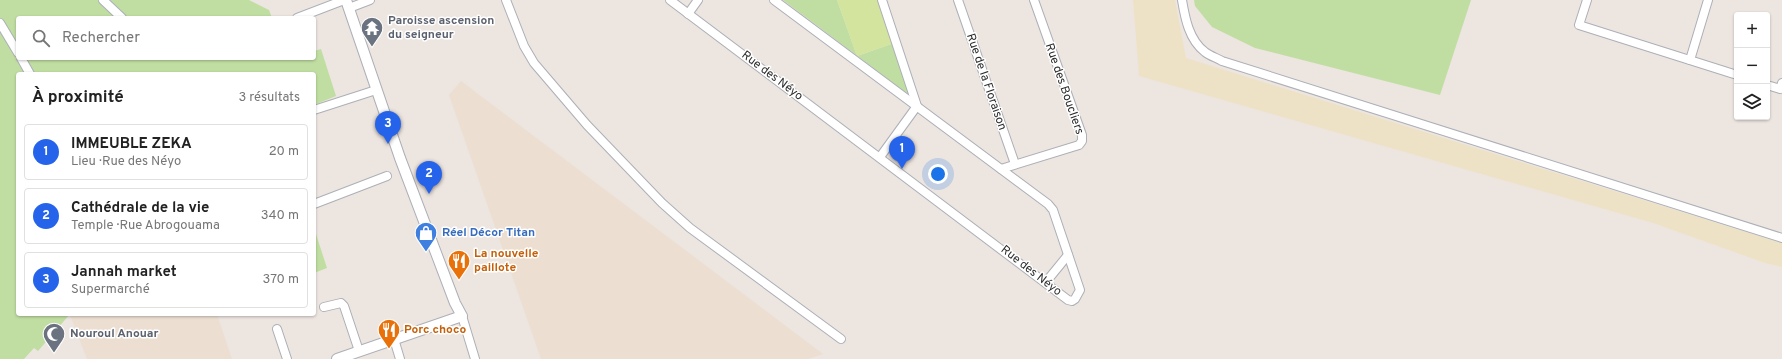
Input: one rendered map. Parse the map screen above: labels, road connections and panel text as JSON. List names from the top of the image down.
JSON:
{
  "streets": {
    "street": ["Rue des Néyo", "Rue de la Floraison", "Rue des Boucliers"]
  },
  "crossings": [
    ["Rue des Néyo", "Rue des Boucliers"],
    ["Rue de la Floraison", "Rue des Boucliers"]
  ],
  "places": {
    "temple": ["Paroisse ascension du seigneur"],
    "shop": ["Réel Décor Titan"],
    "restaurant": ["La nouvelle paillote", "Porc choco"],
    "mosque": ["Nouroul Anouar"]
  },
  "page": {
    "map_buttons": ["+", "−"],
    "search": "Rechercher",
    "heading": ["À proximité", "3 résultats"],
    "pins": ["3", "1", "2"],
    "list": [
      {
        "mark": "1",
        "name": "IMMEUBLE ZEKA",
        "note": "Lieu · Rue des Néyo",
        "value": "20 m"
      },
      {
        "mark": "2",
        "name": "Cathédrale de la vie",
        "note": "Temple · Rue Abrogouama",
        "value": "340 m"
      },
      {
        "mark": "3",
        "name": "Jannah market",
        "note": "Supermarché",
        "value": "370 m"
      }
    ]
  }
}
